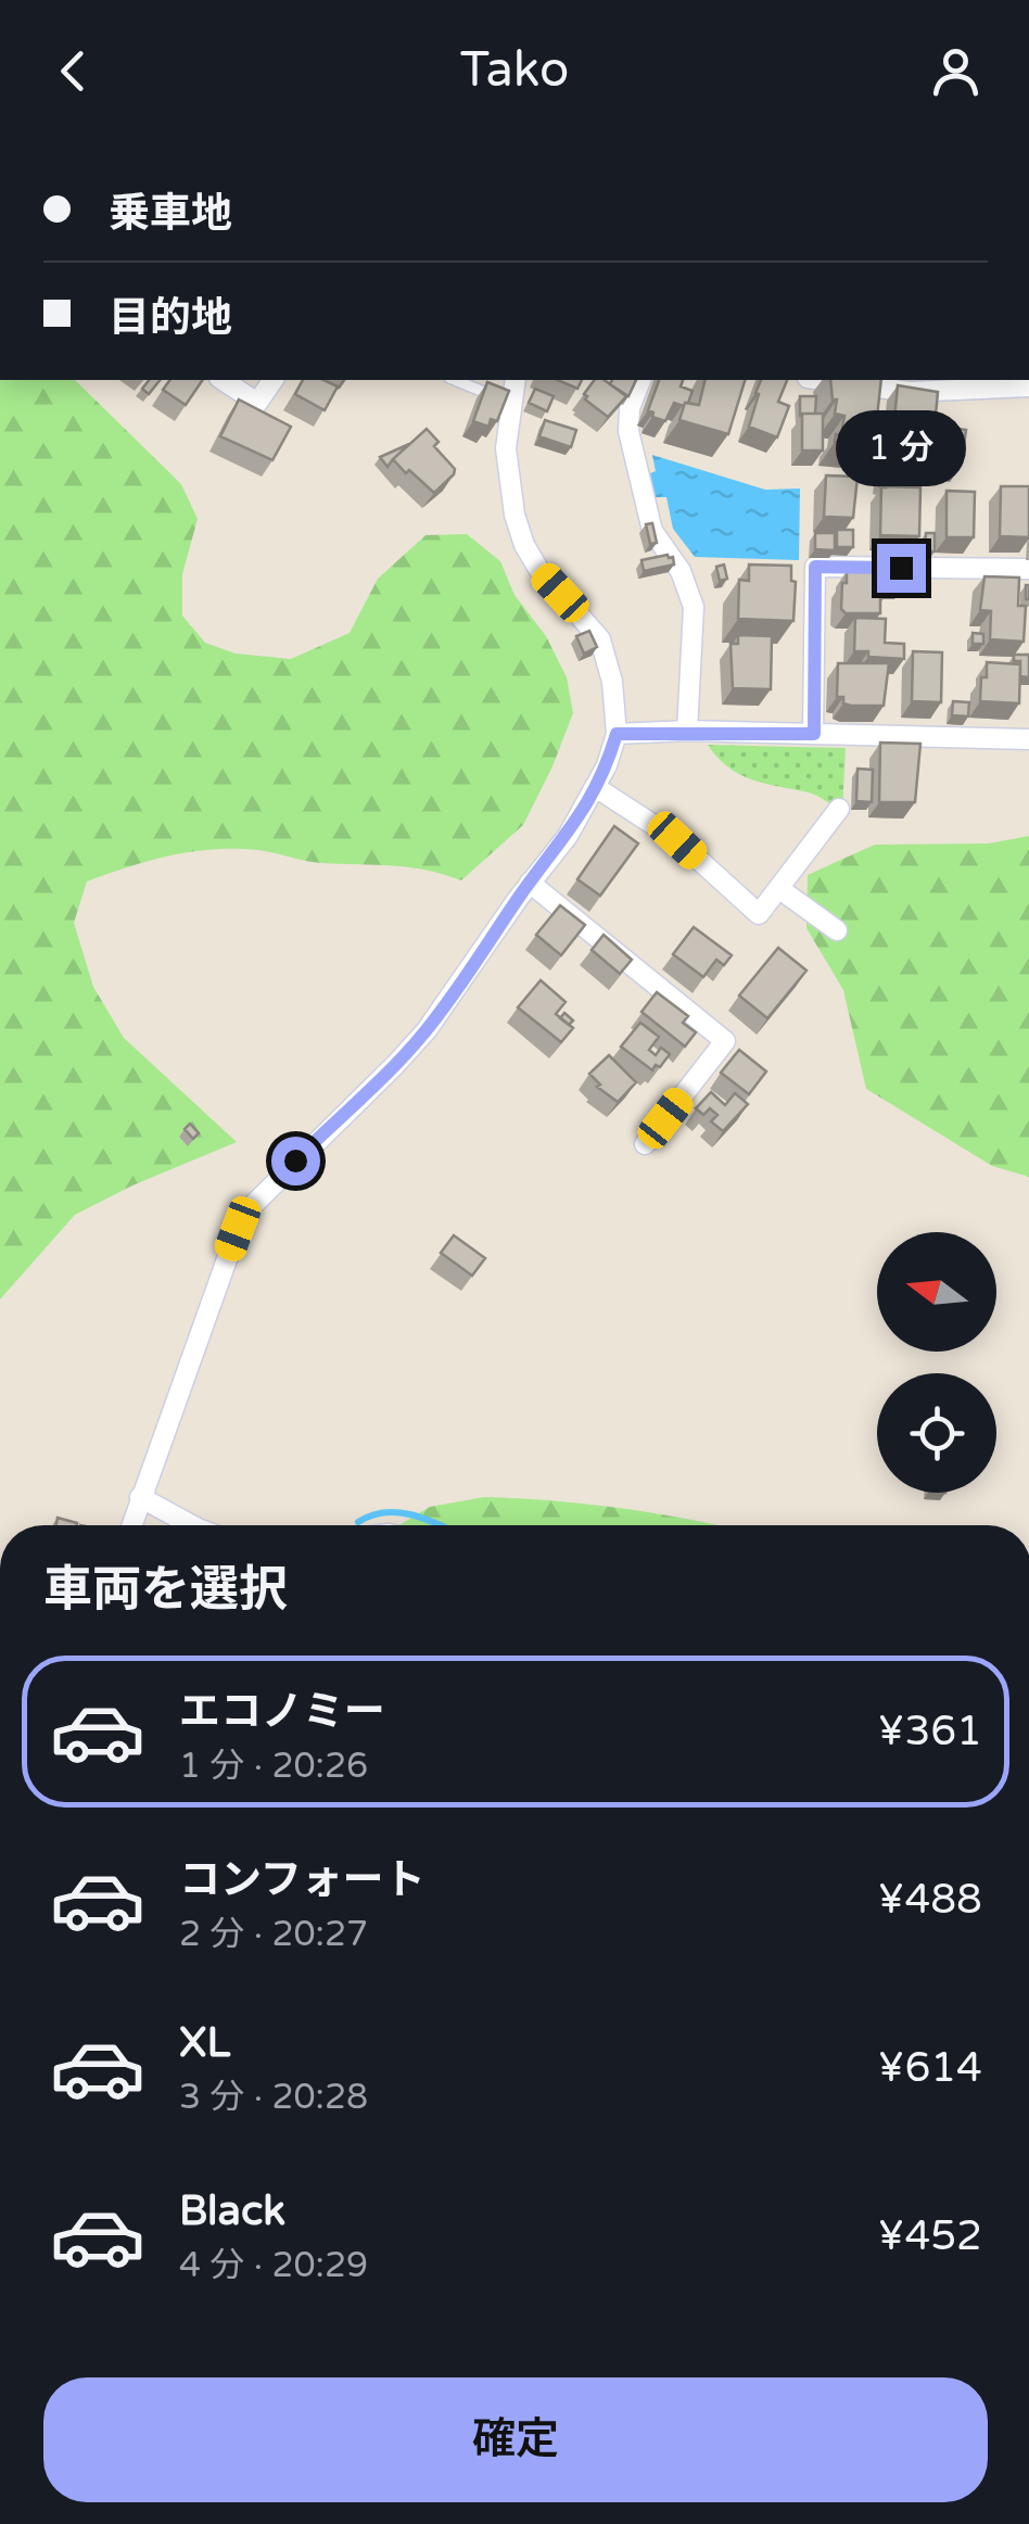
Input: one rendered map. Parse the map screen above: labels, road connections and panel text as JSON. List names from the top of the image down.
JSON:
{
  "north": "left",
  "page": {
    "header": "Tako",
    "banner": ["乗車地", "目的地"],
    "bubble": "1 分",
    "heading": "車両を選択",
    "list": [
      {
        "name": "エコノミー",
        "note": "1 分 · 20:26",
        "value": "¥361"
      },
      {
        "name": "コンフォート",
        "note": "2 分 · 20:27",
        "value": "¥488"
      },
      {
        "name": "XL",
        "note": "3 分 · 20:28",
        "value": "¥614"
      },
      {
        "name": "Black",
        "note": "4 分 · 20:29",
        "value": "¥452"
      }
    ],
    "buttons": "確定"
  }
}
